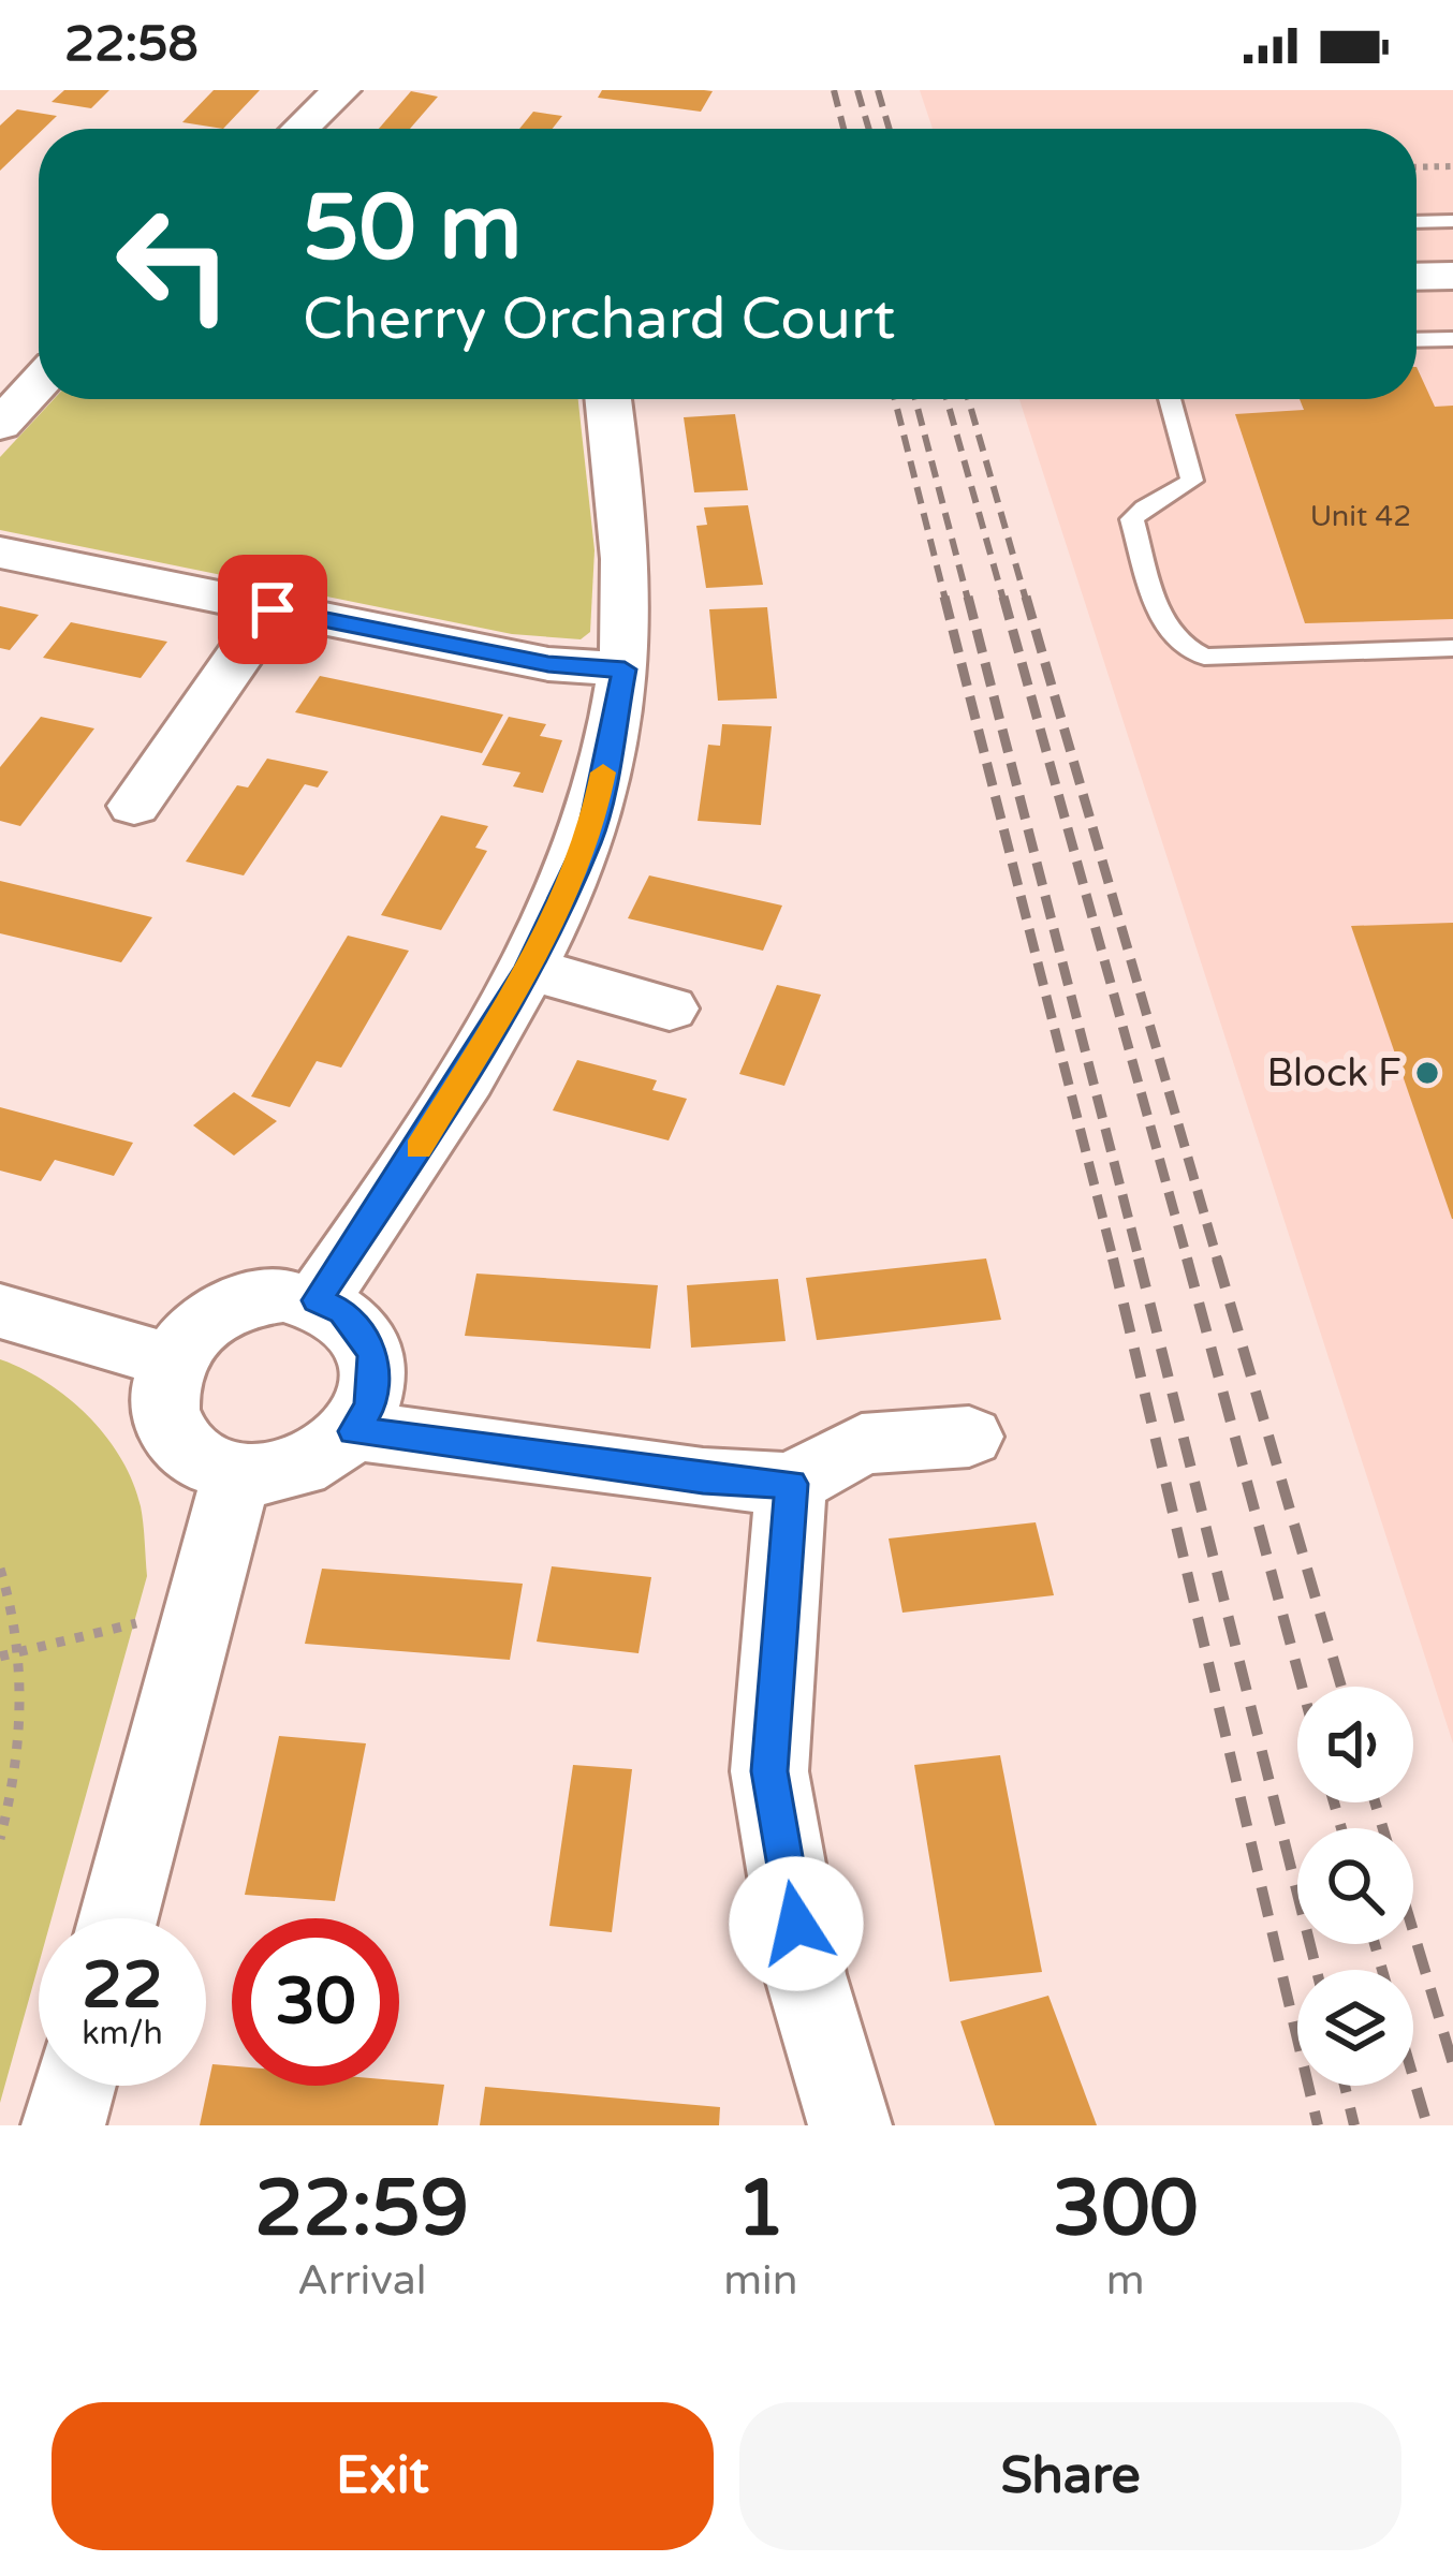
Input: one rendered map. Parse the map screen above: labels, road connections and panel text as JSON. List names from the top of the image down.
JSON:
{
  "places": ["Block F"],
  "house_numbers": ["Unit 42"],
  "page": {
    "status": "22:58",
    "turn": ["50 m", "Cherry Orchard Court"],
    "speed": "22 km/h",
    "limit": "30",
    "eta": [
      "22:59",
      "Arrival",
      "1",
      "min",
      "300",
      "m"
    ],
    "buttons": ["Exit", "Share"]
  }
}
